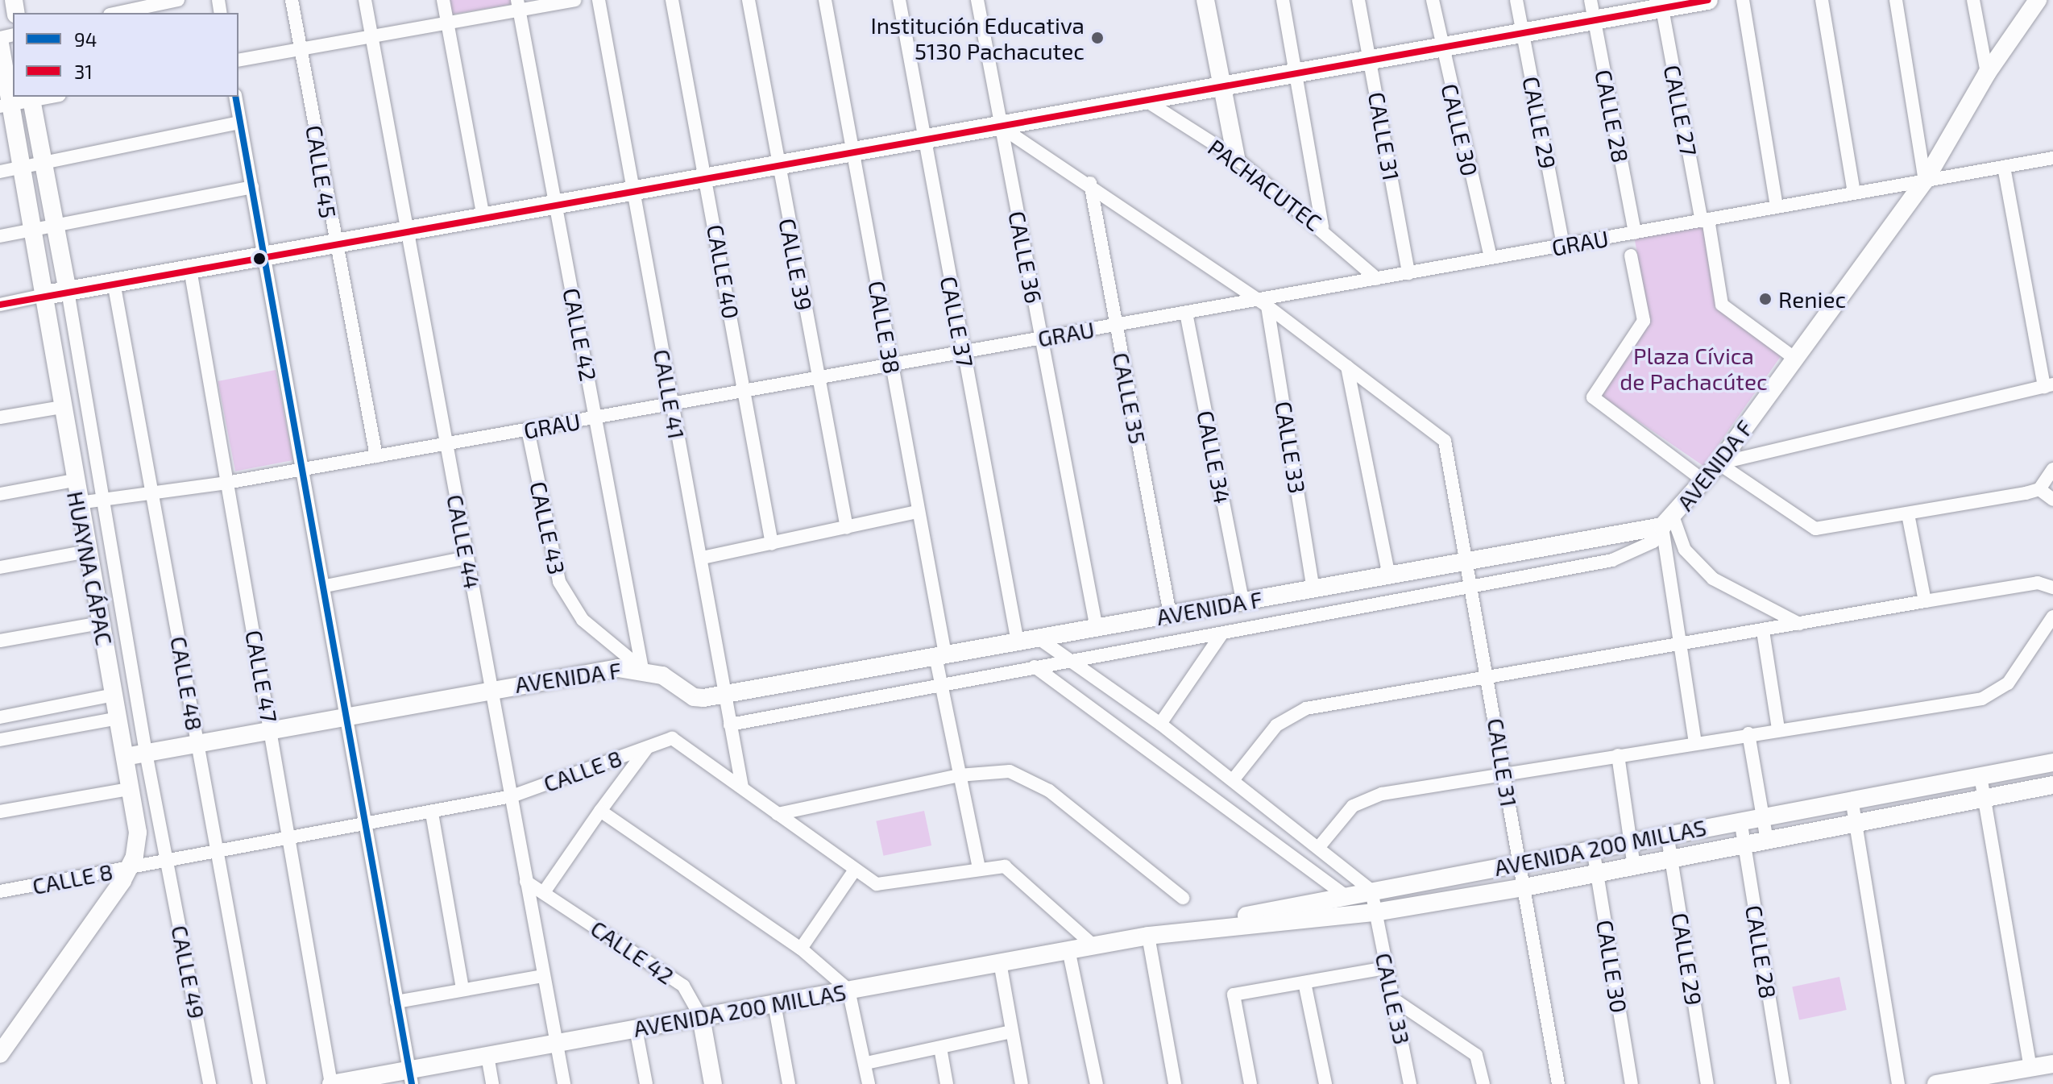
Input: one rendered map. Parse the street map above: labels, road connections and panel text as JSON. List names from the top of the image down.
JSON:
{
  "streets": {
    "main road": [
      "CALLE 42",
      "AVENIDA F",
      "HUAYNA CÁPAC",
      "AVENIDA 200 MILLAS"
    ],
    "street": [
      "CALLE 27",
      "CALLE 28",
      "CALLE 29",
      "CALLE 30",
      "CALLE 31",
      "CALLE 45",
      "PACHACUTEC",
      "GRAU",
      "CALLE 36",
      "CALLE 39",
      "CALLE 40",
      "CALLE 37",
      "CALLE 38",
      "CALLE 41",
      "CALLE 35",
      "CALLE 33",
      "CALLE 34",
      "CALLE 43",
      "CALLE 44",
      "CALLE 47",
      "CALLE 48",
      "CALLE 8",
      "CALLE 49"
    ]
  },
  "crossings": [
    ["CALLE 27", "GRAU"],
    ["CALLE 27", "AVENIDA F"],
    ["CALLE 28", "GRAU"],
    ["CALLE 28", "AVENIDA 200 MILLAS"],
    ["CALLE 29", "GRAU"],
    ["CALLE 29", "AVENIDA 200 MILLAS"],
    ["CALLE 30", "GRAU"],
    ["CALLE 30", "AVENIDA 200 MILLAS"],
    ["CALLE 31", "GRAU"],
    ["CALLE 31", "AVENIDA F"],
    ["CALLE 31", "AVENIDA 200 MILLAS"],
    ["CALLE 45", "GRAU"],
    ["PACHACUTEC", "GRAU"],
    ["GRAU", "CALLE 36"],
    ["GRAU", "CALLE 39"],
    ["GRAU", "CALLE 40"],
    ["GRAU", "CALLE 37"],
    ["GRAU", "CALLE 38"],
    ["GRAU", "CALLE 42"],
    ["GRAU", "CALLE 41"],
    ["GRAU", "CALLE 35"],
    ["GRAU", "CALLE 33"],
    ["GRAU", "CALLE 34"],
    ["GRAU", "AVENIDA F"],
    ["GRAU", "CALLE 43"],
    ["GRAU", "CALLE 44"],
    ["GRAU", "HUAYNA CÁPAC"],
    ["GRAU", "CALLE 47"],
    ["GRAU", "CALLE 48"],
    ["CALLE 36", "AVENIDA F"],
    ["CALLE 37", "AVENIDA F"],
    ["CALLE 38", "AVENIDA F"],
    ["CALLE 38", "CALLE 8"],
    ["CALLE 42", "AVENIDA F"],
    ["CALLE 42", "CALLE 43"],
    ["CALLE 42", "CALLE 44"],
    ["CALLE 42", "AVENIDA 200 MILLAS"],
    ["CALLE 41", "AVENIDA F"],
    ["CALLE 41", "CALLE 8"],
    ["CALLE 35", "AVENIDA F"],
    ["CALLE 33", "AVENIDA F"],
    ["CALLE 33", "AVENIDA 200 MILLAS"],
    ["CALLE 34", "AVENIDA F"],
    ["AVENIDA F", "CALLE 43"],
    ["AVENIDA F", "CALLE 44"],
    ["AVENIDA F", "HUAYNA CÁPAC"],
    ["AVENIDA F", "CALLE 47"],
    ["AVENIDA F", "CALLE 48"],
    ["CALLE 44", "CALLE 8"],
    ["CALLE 44", "AVENIDA 200 MILLAS"],
    ["HUAYNA CÁPAC", "CALLE 8"],
    ["HUAYNA CÁPAC", "CALLE 49"],
    ["CALLE 47", "CALLE 8"],
    ["CALLE 47", "AVENIDA 200 MILLAS"],
    ["CALLE 48", "CALLE 8"],
    ["CALLE 8", "AVENIDA 200 MILLAS"],
    ["CALLE 8", "CALLE 49"]
  ],
  "parks": ["Plaza Cívica de Pachacútec"],
  "places": ["Institución Educativa 5130 Pachacutec", "Reniec"],
  "lines": ["transit line 31", "transit line 94"],
  "legend": ["94", "31"]
}
